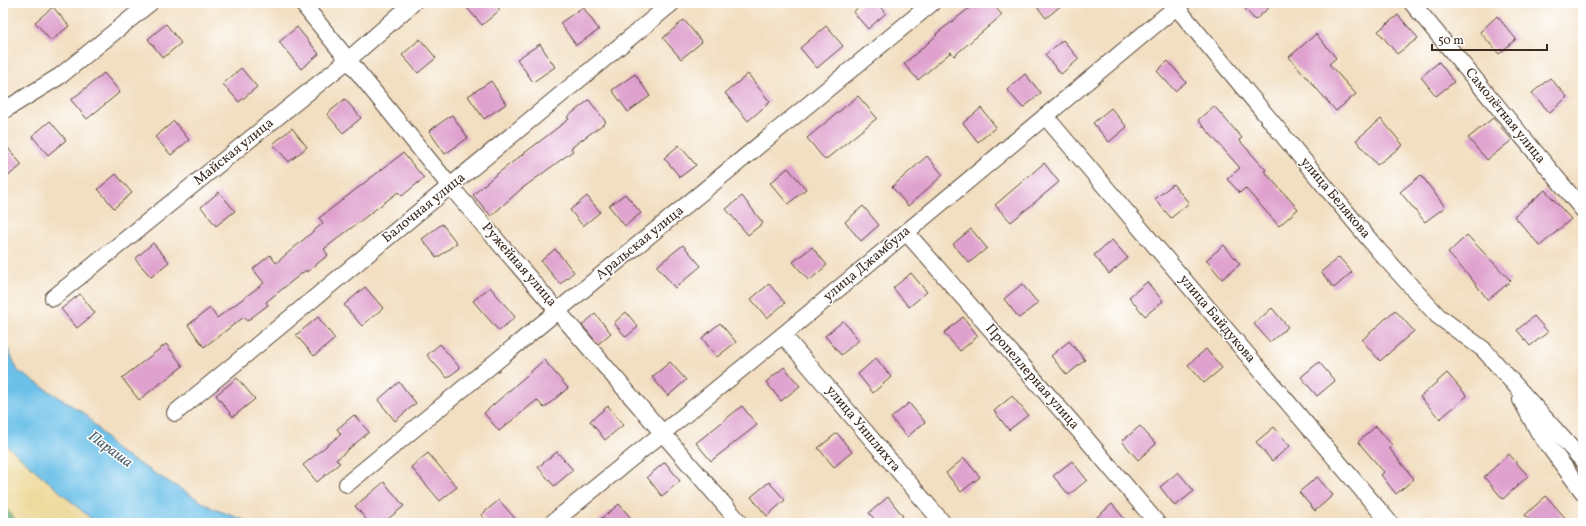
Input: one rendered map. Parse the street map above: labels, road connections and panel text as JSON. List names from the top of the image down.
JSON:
{
  "streets": {
    "street": [
      "Самолётная улица",
      "Майская улица",
      "улица Белякова",
      "Балочная улица",
      "Аральская улица",
      "улица Джамбула",
      "Ружейная улица",
      "улица Байдукова",
      "Пропеллерная улица",
      "улица Уншлихта"
    ]
  },
  "crossings": [
    ["Майская улица", "Ружейная улица"],
    ["улица Белякова", "улица Джамбула"],
    ["Балочная улица", "Ружейная улица"],
    ["Аральская улица", "Ружейная улица"],
    ["улица Джамбула", "Ружейная улица"],
    ["улица Джамбула", "улица Байдукова"],
    ["улица Джамбула", "Пропеллерная улица"],
    ["улица Джамбула", "улица Уншлихта"]
  ],
  "water": ["Параша"],
  "scale_bar": "50 m"
}
